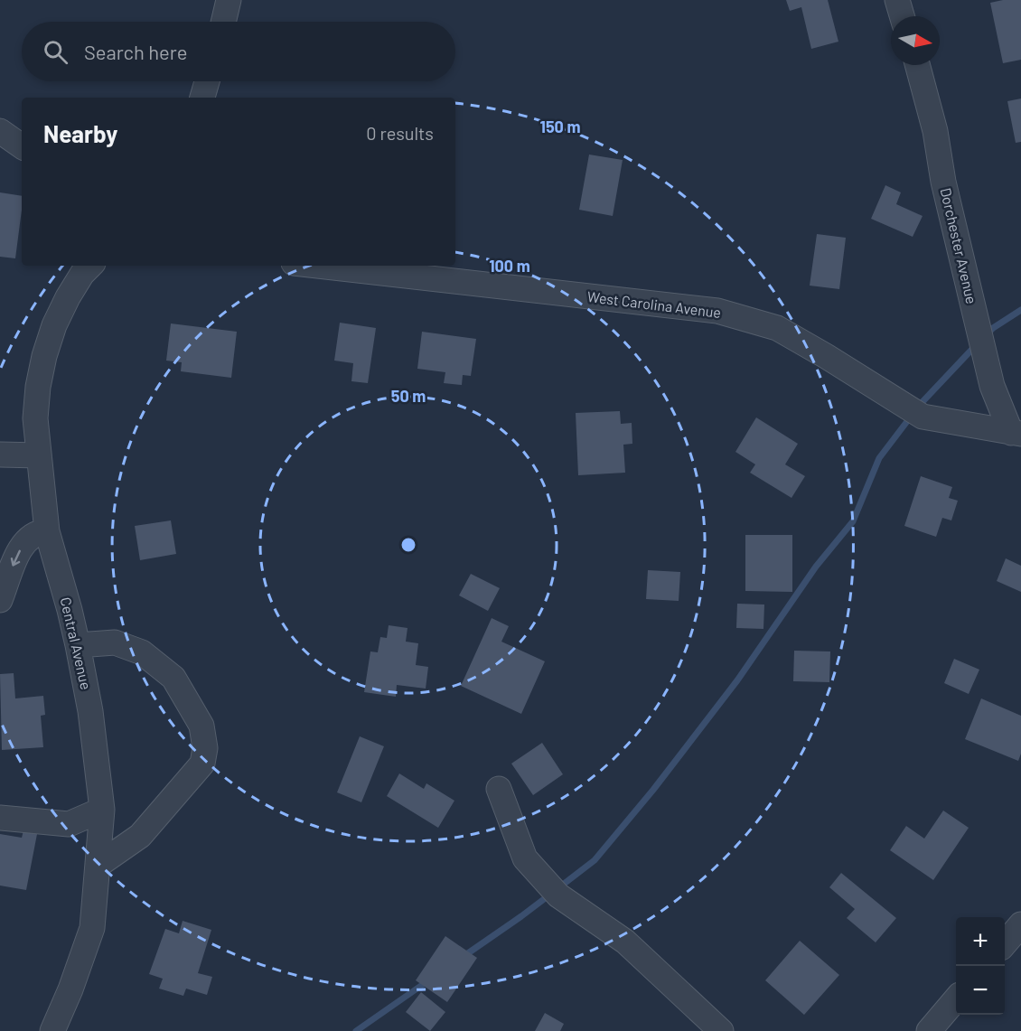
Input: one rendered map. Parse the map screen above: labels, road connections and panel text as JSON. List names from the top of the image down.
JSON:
{
  "streets": {
    "street": ["Dorchester Avenue", "West Carolina Avenue", "Central Avenue"]
  },
  "crossings": [
    ["Dorchester Avenue", "West Carolina Avenue"]
  ],
  "north": "right",
  "page": {
    "search": "Search here",
    "heading": ["Nearby", "0 results"],
    "map_buttons": ["+", "−"]
  },
  "rings": ["150 m", "100 m", "50 m"]
}
